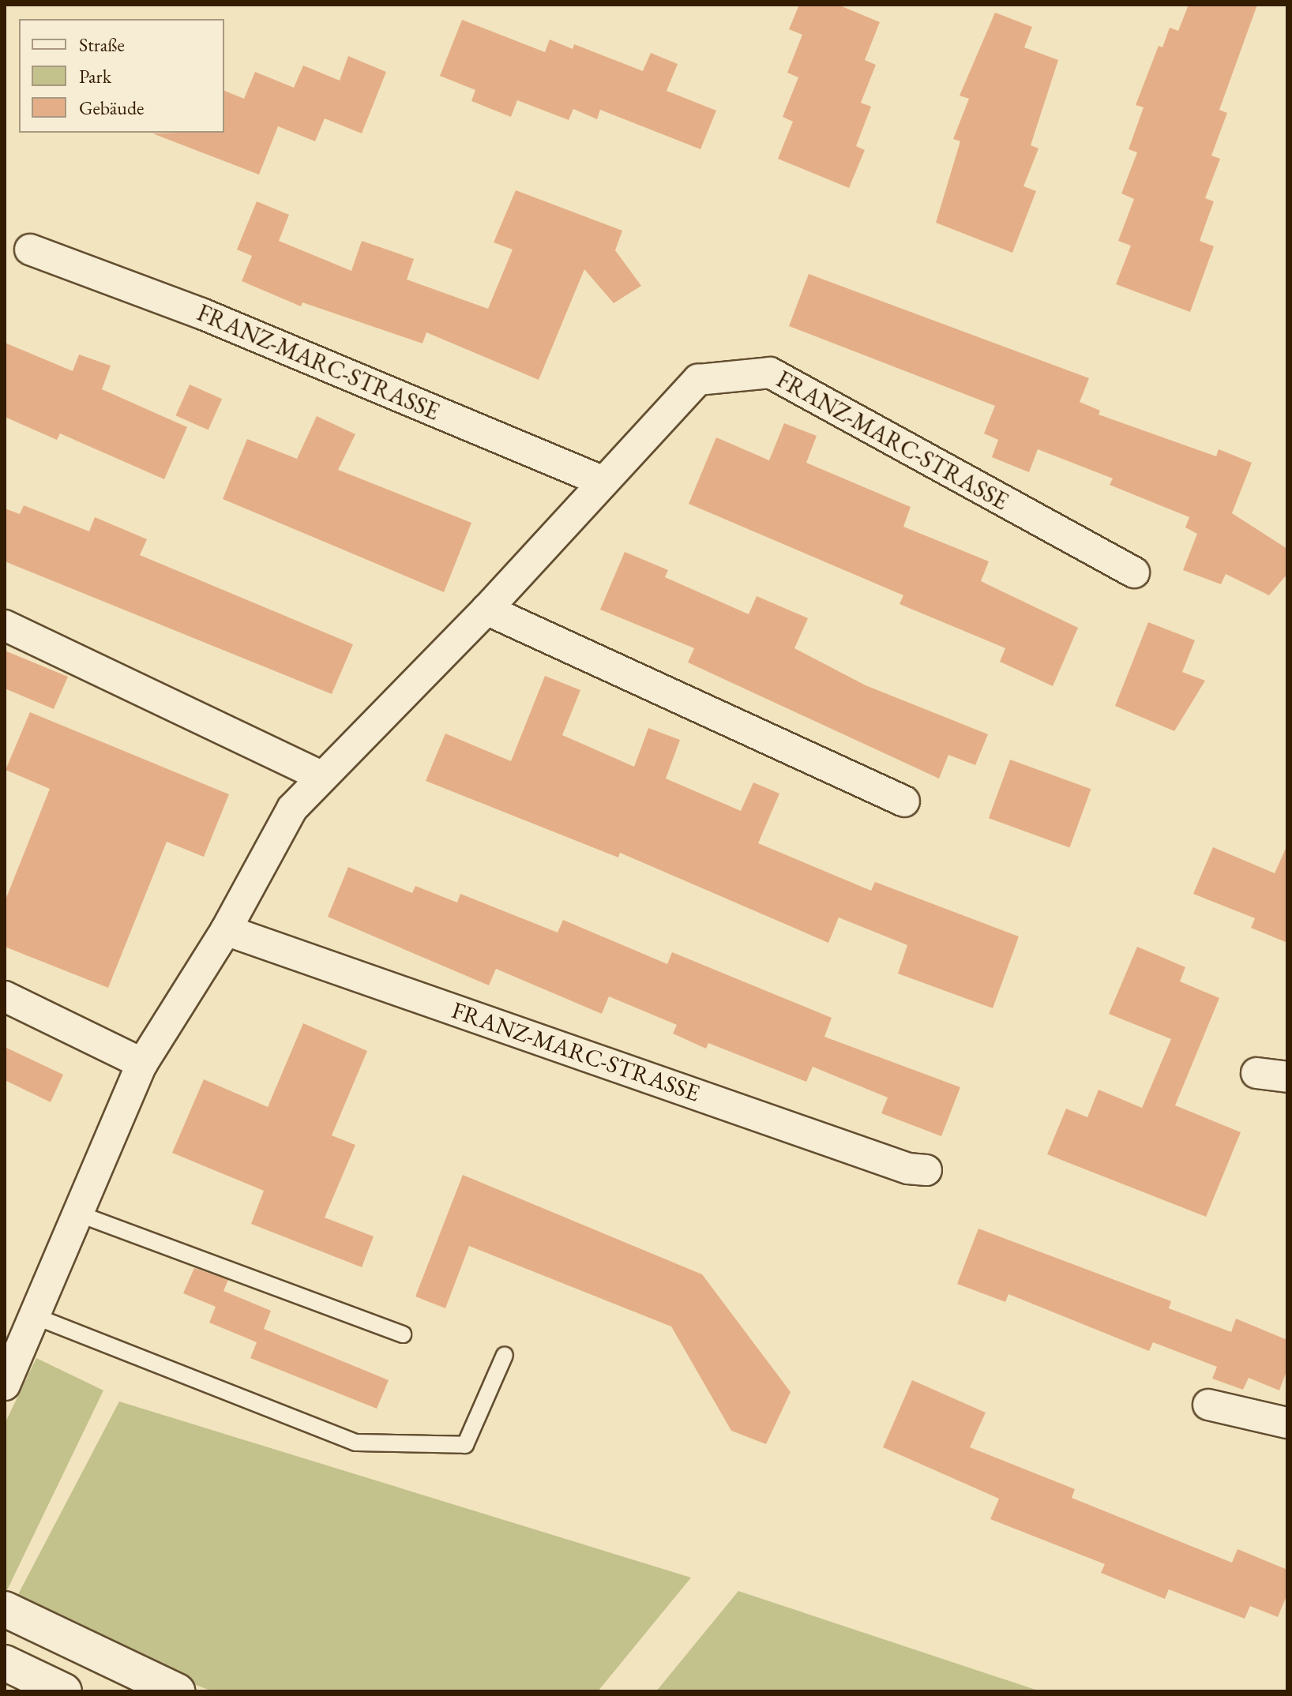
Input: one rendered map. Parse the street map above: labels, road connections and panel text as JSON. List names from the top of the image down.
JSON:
{
  "streets": {
    "street": ["FRANZ-MARC-STRASSE"]
  },
  "legend": ["Straße", "Park", "Gebäude"]
}
